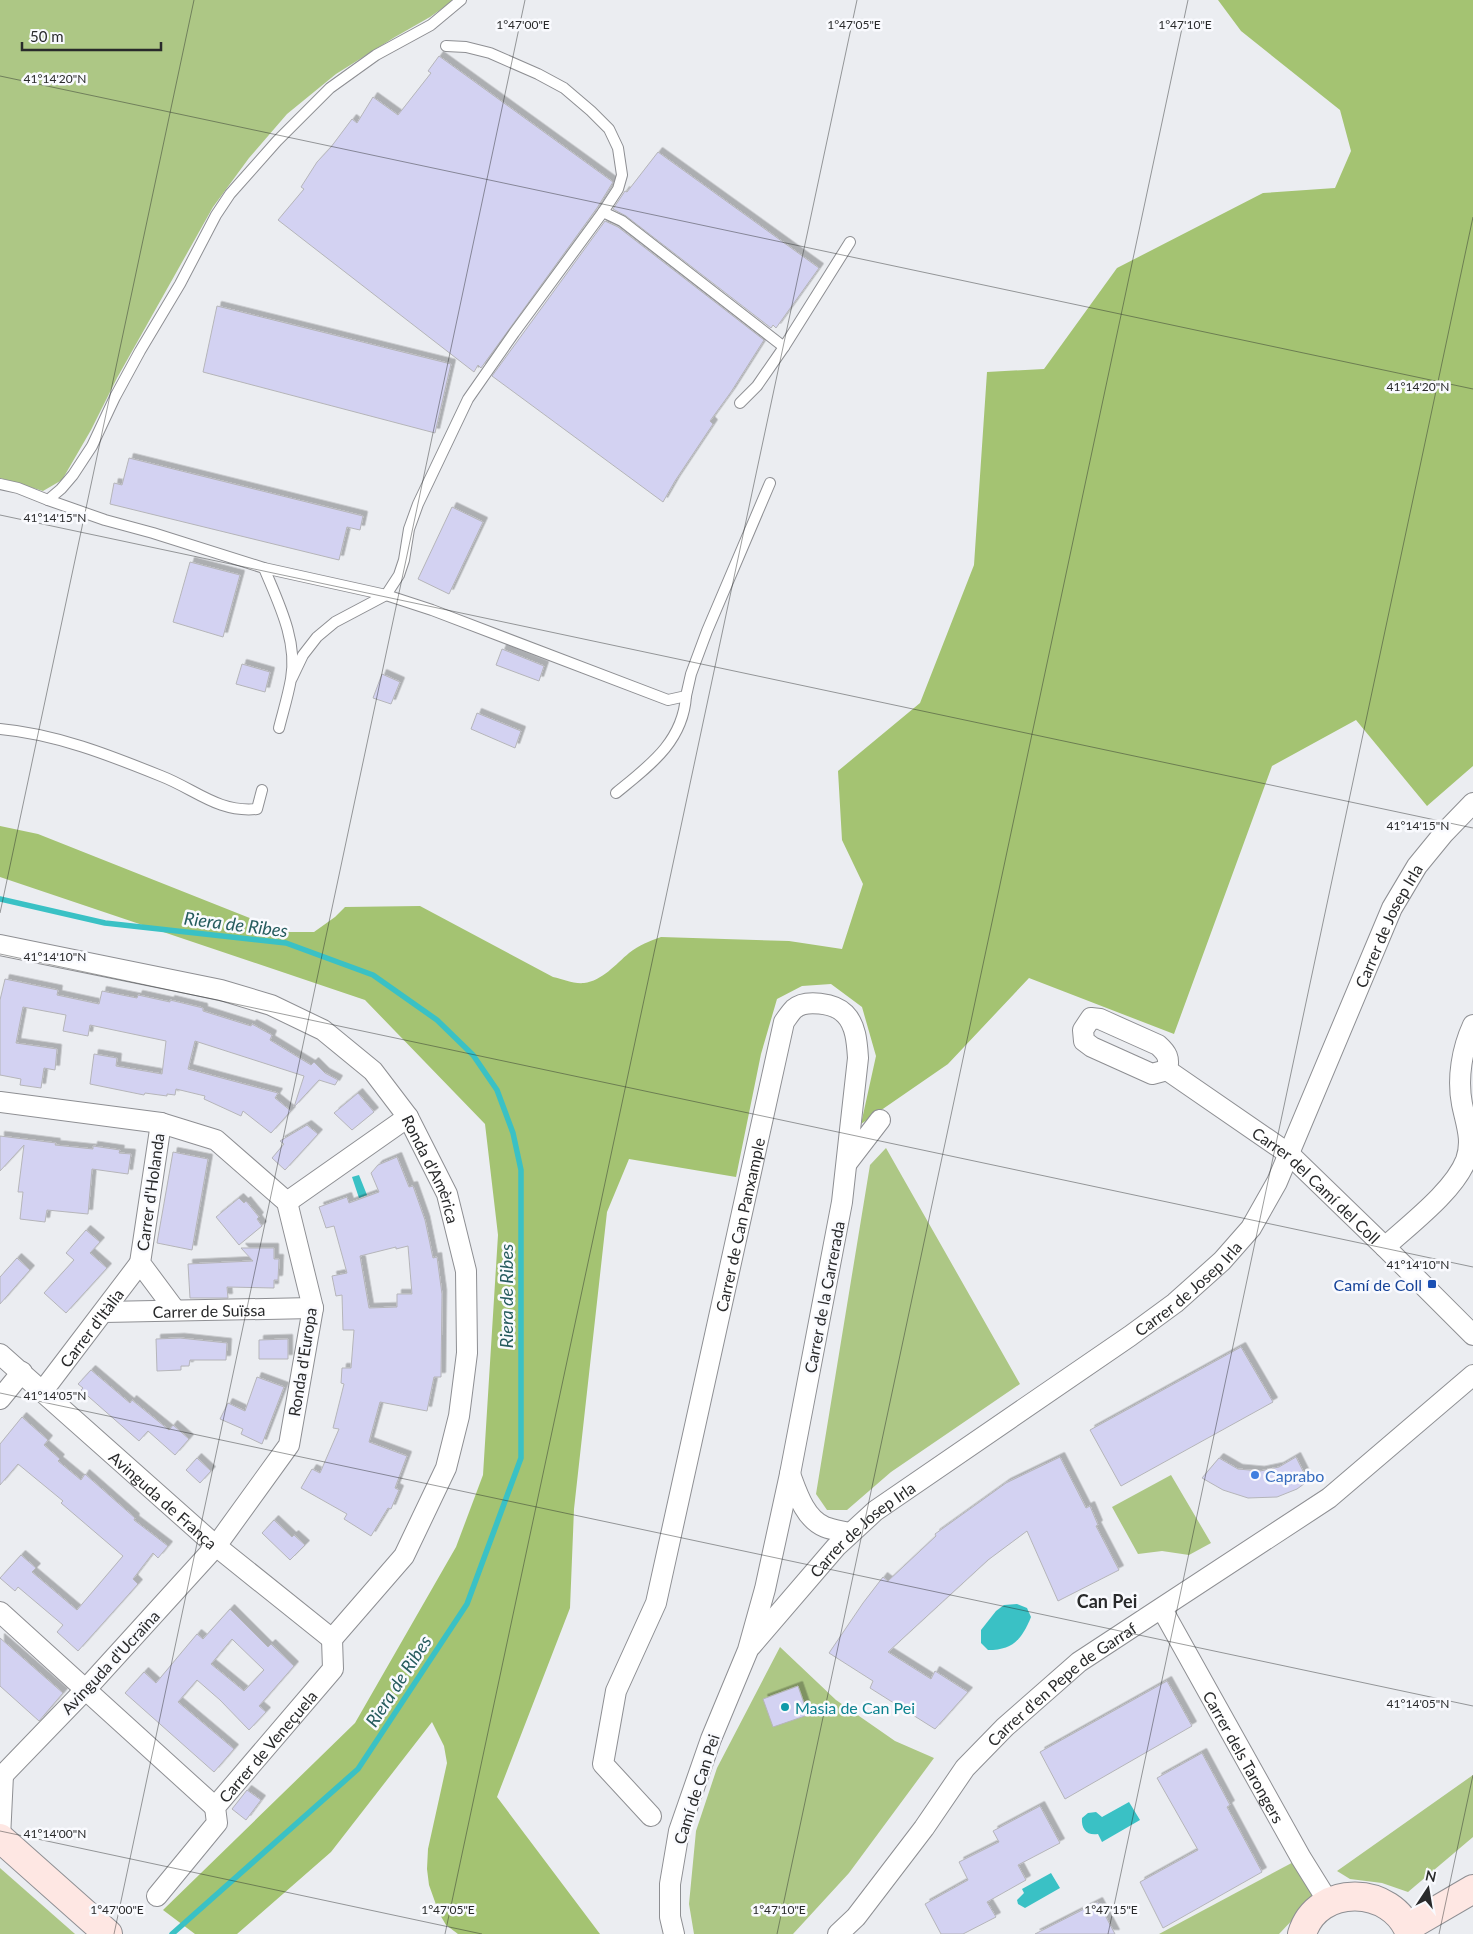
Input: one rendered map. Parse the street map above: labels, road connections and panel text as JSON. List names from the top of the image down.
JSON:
{
  "streets": {
    "street": [
      "Carrer de Josep Irla",
      "Ronda d'Amèrica",
      "Carrer del Camí del Coll",
      "Carrer d'Holanda",
      "Carrer de Can Panxample",
      "Carrer de la Carrerada",
      "Carrer de Suïssa",
      "Carrer d'Itàlia",
      "Ronda d'Europa",
      "Avinguda de França",
      "Avinguda d'Ucraïna",
      "Carrer d'en Pepe de Garraf",
      "Carrer de Veneçuela",
      "Carrer dels Tarongers",
      "Camí de Can Pei"
    ]
  },
  "crossings": [
    ["Carrer de Josep Irla", "Carrer del Camí del Coll"],
    ["Carrer de Josep Irla", "Carrer de la Carrerada"],
    ["Carrer de Josep Irla", "Camí de Can Pei"],
    ["Ronda d'Amèrica", "Avinguda de França"],
    ["Ronda d'Amèrica", "Carrer de Veneçuela"],
    ["Carrer d'Holanda", "Carrer de Suïssa"],
    ["Carrer d'Holanda", "Carrer d'Itàlia"],
    ["Carrer de Can Panxample", "Carrer de la Carrerada"],
    ["Carrer de la Carrerada", "Camí de Can Pei"],
    ["Carrer de Suïssa", "Carrer d'Itàlia"],
    ["Carrer de Suïssa", "Ronda d'Europa"],
    ["Carrer d'Itàlia", "Avinguda de França"],
    ["Ronda d'Europa", "Avinguda de França"],
    ["Ronda d'Europa", "Avinguda d'Ucraïna"],
    ["Avinguda de França", "Avinguda d'Ucraïna"],
    ["Avinguda de França", "Carrer de Veneçuela"],
    ["Carrer d'en Pepe de Garraf", "Carrer dels Tarongers"]
  ],
  "districts": ["Can Pei"],
  "water": ["Riera de Ribes"],
  "places": {
    "transit": ["Camí de Coll"],
    "other": ["Caprabo", "Masia de Can Pei"]
  },
  "scale_bar": "50 m",
  "north": "top",
  "coordinates": [
    "1°47'00\"E",
    "1°47'05\"E",
    "1°47'10\"E",
    "41°14'20\"N",
    "41°14'15\"N",
    "41°14'10\"N",
    "41°14'05\"N",
    "41°14'00\"N",
    "1°47'15\"E"
  ]
}
